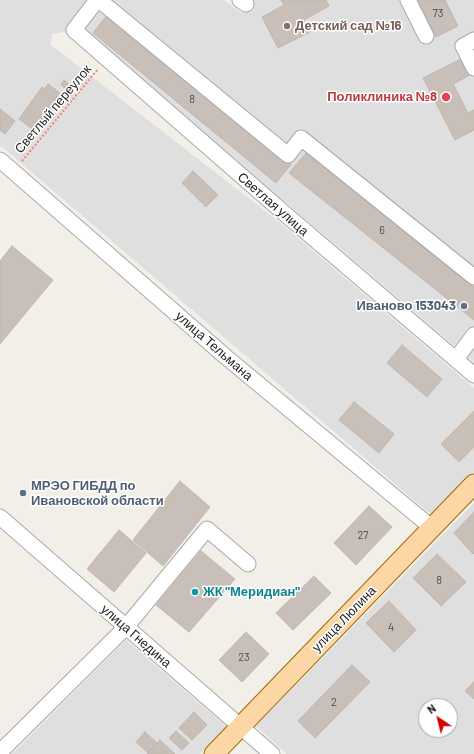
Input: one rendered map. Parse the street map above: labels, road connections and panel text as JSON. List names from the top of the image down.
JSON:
{
  "streets": {
    "main road": ["улица Люлина"],
    "street": ["Светлая улица", "улица Тельмана", "улица Гнедина"],
    "path": ["Светлый переулок"]
  },
  "crossings": [
    ["Светлый переулок", "Светлая улица"],
    ["Светлый переулок", "улица Тельмана"],
    ["улица Тельмана", "улица Люлина"],
    ["улица Люлина", "улица Гнедина"]
  ],
  "places": [
    "Детский сад №16",
    "Поликлиника №8",
    "Иваново 153043",
    "МРЭО ГИБДД по Ивановской области",
    "ЖК \"Меридиан\""
  ],
  "house_numbers": [
    "73",
    "8",
    "6",
    "27",
    "8",
    "4",
    "23",
    "2"
  ],
  "north": "top left"
}
